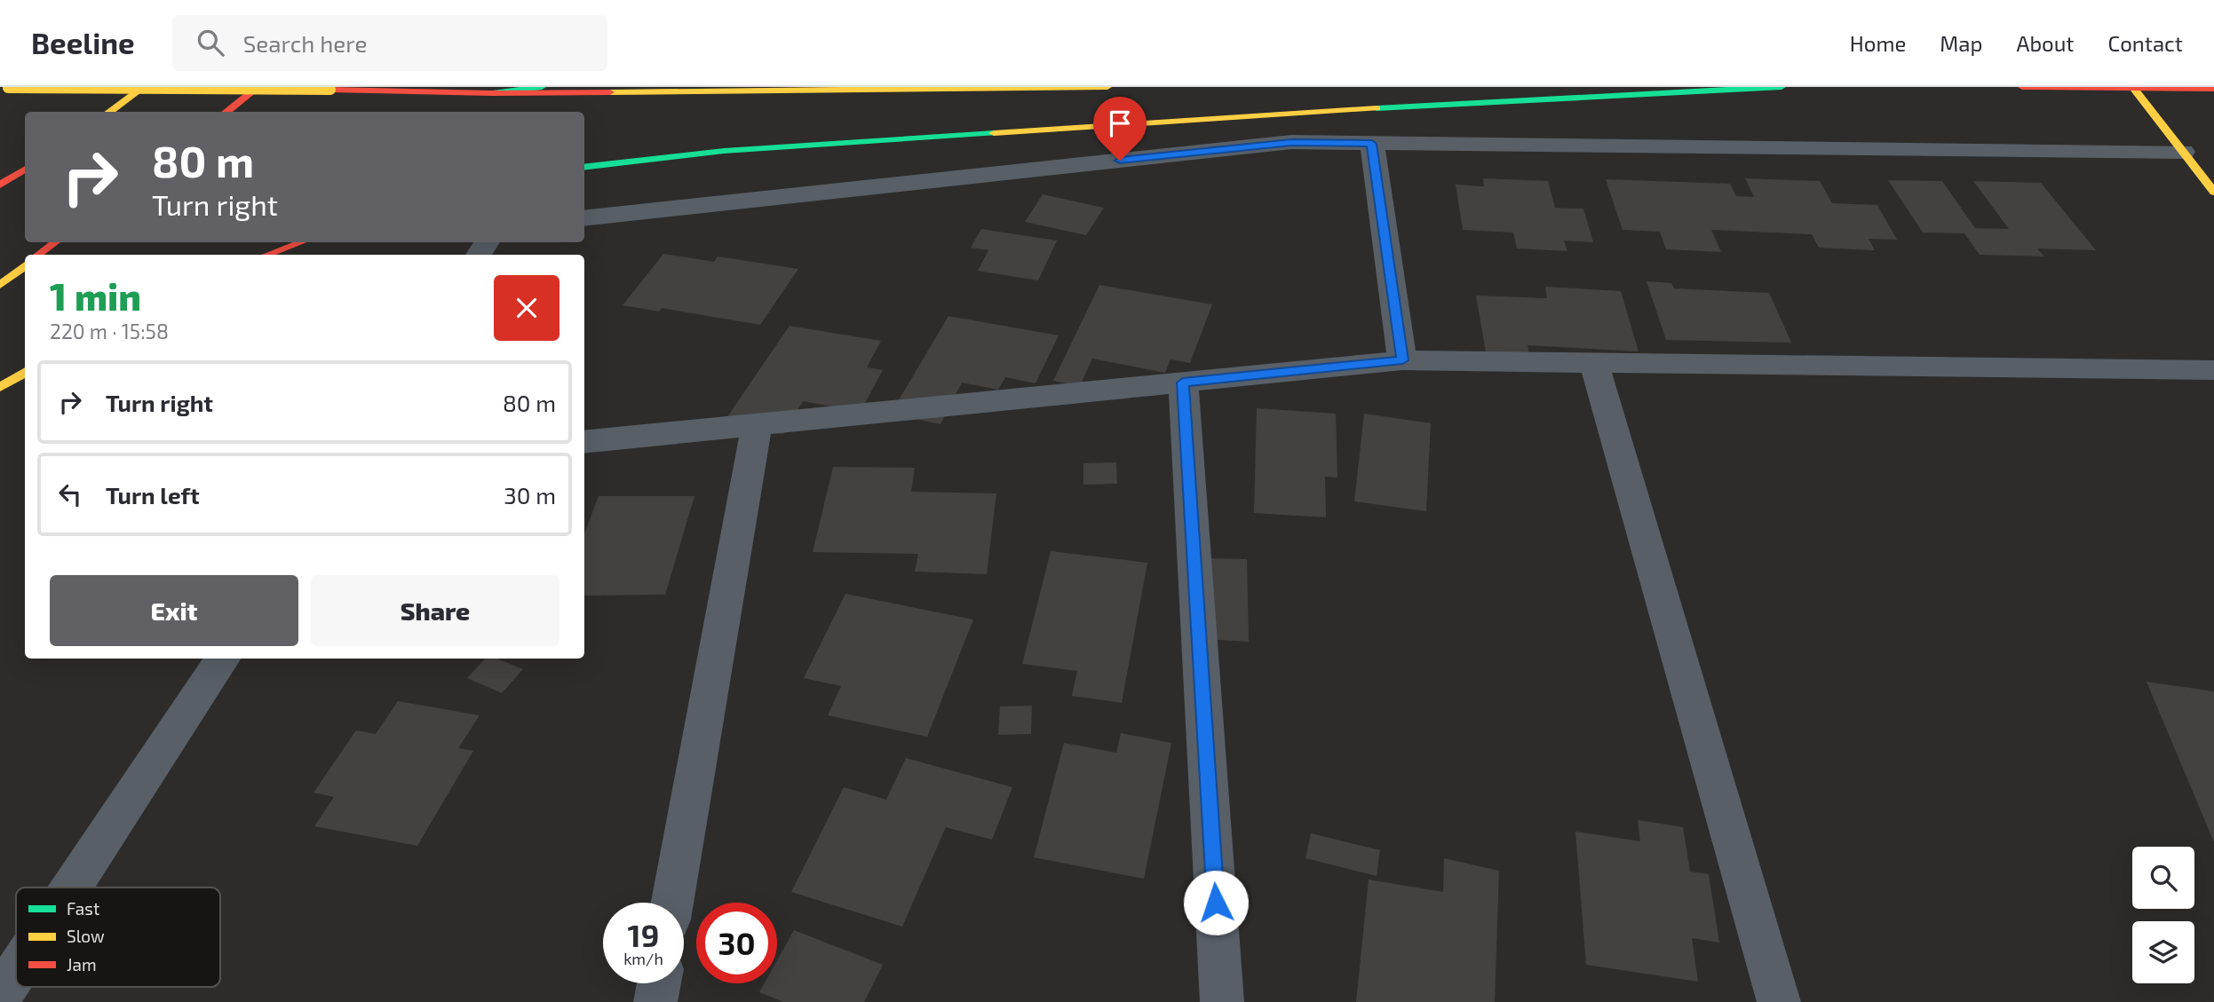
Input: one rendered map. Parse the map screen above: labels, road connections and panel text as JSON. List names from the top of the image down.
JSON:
{
  "legend": ["Fast", "Slow", "Jam"],
  "page": {
    "header": "Beeline",
    "search": "Search here",
    "nav": [
      "Home",
      "Map",
      "About",
      "Contact"
    ],
    "turn": ["80 m", "Turn right"],
    "heading": ["1 min", "220 m · 15:58"],
    "list": [
      {
        "name": "Turn right",
        "value": "80 m"
      },
      {
        "name": "Turn left",
        "value": "30 m"
      }
    ],
    "buttons": ["Exit", "Share"],
    "speed": "19 km/h",
    "limit": "30"
  }
}
